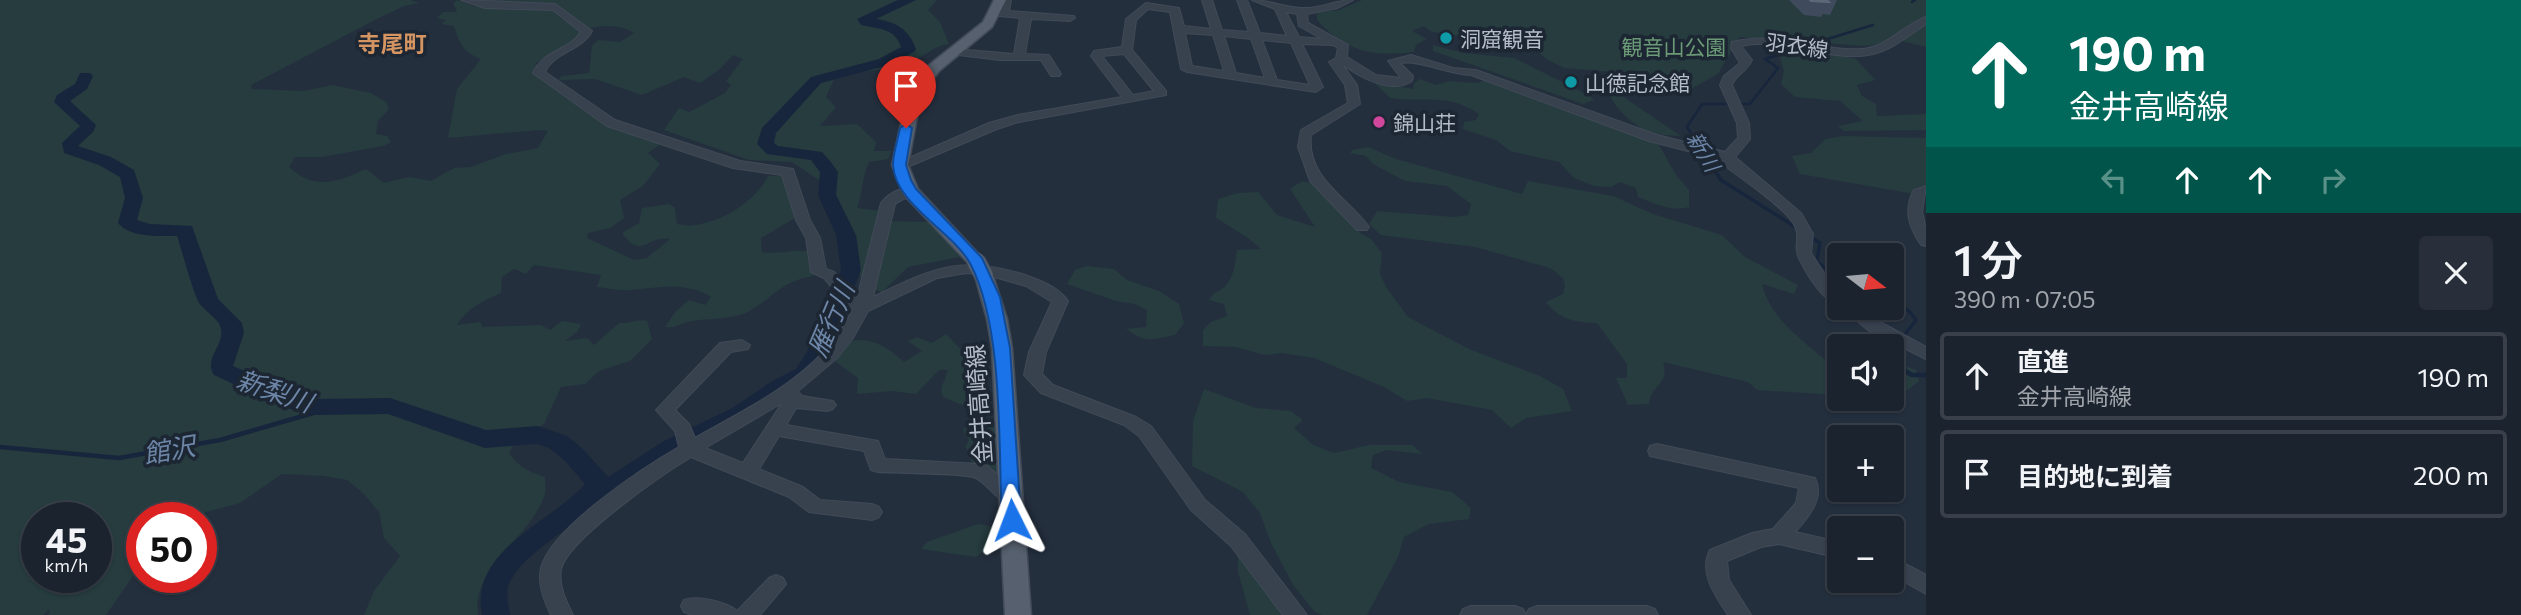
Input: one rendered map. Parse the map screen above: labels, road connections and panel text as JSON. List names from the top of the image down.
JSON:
{
  "streets": {
    "main road": ["金井高崎線"],
    "street": ["羽衣線"]
  },
  "districts": ["寺尾町"],
  "water": [
    "新川",
    "雁行川",
    "新梨川",
    "館沢"
  ],
  "parks": ["観音山公園"],
  "places": ["洞窟観音", "山徳記念館", "錦山荘"],
  "north": "right",
  "page": {
    "turn": ["190 m", "金井高崎線"],
    "heading": ["1 分", "390 m · 07:05"],
    "map_buttons": ["+", "−"],
    "list": [
      {
        "name": "直進",
        "note": "金井高崎線",
        "value": "190 m"
      },
      {
        "name": "目的地に到着",
        "value": "200 m"
      }
    ],
    "speed": "45 km/h",
    "limit": "50"
  }
}
